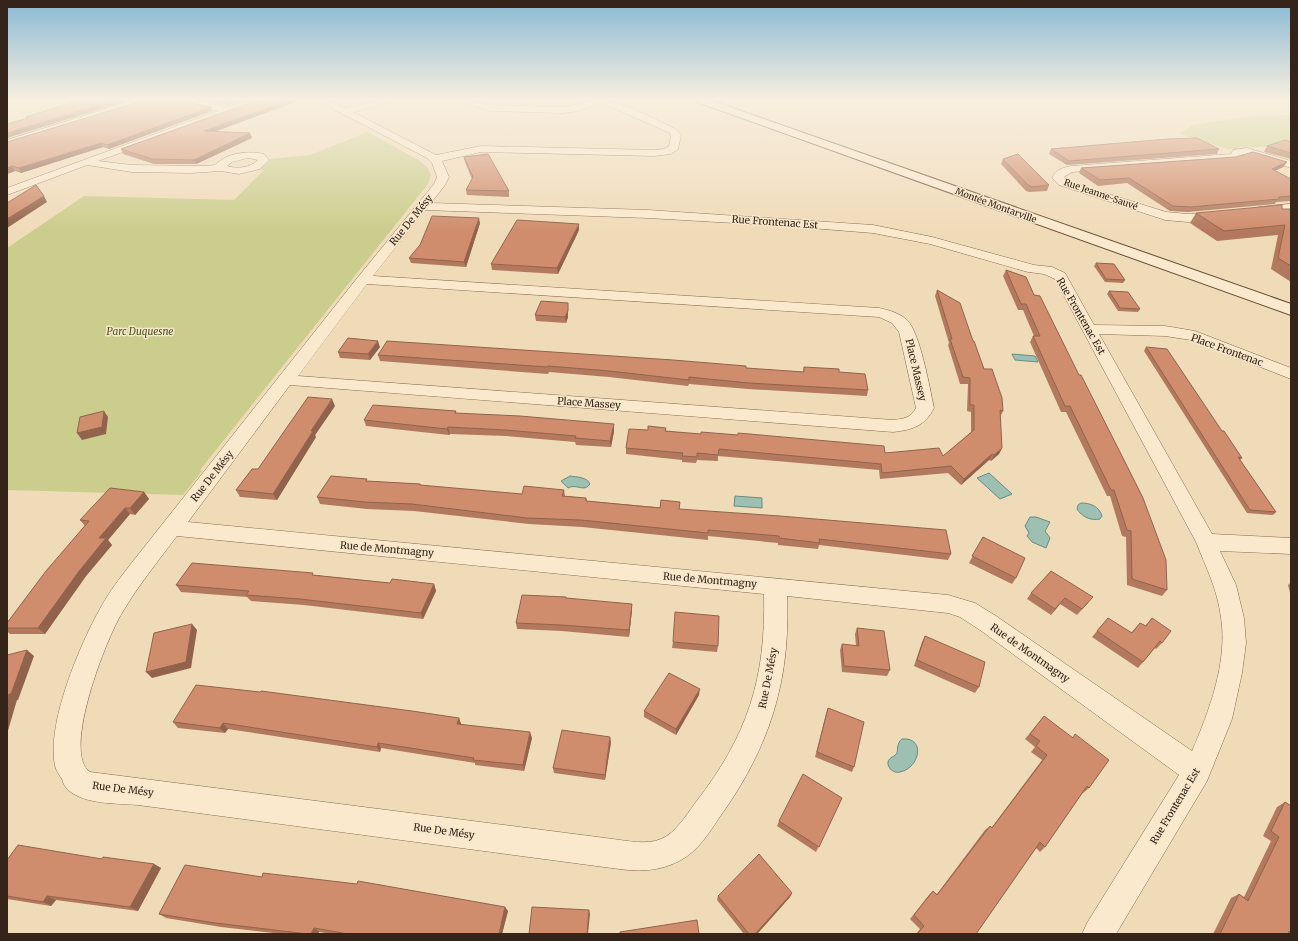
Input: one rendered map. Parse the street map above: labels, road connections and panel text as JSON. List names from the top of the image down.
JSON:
{
  "streets": {
    "street": [
      "Rue Jeanne-Sauvé",
      "Montée Montarville",
      "Rue De Mésy",
      "Rue Frontenac Est",
      "Place Frontenac",
      "Place Massey",
      "Rue de Montmagny"
    ]
  },
  "crossings": [
    ["Rue De Mésy", "Rue Frontenac Est"],
    ["Rue De Mésy", "Place Massey"],
    ["Rue De Mésy", "Rue de Montmagny"],
    ["Rue Frontenac Est", "Place Frontenac"],
    ["Rue Frontenac Est", "Rue de Montmagny"]
  ],
  "parks": ["Parc Duquesne"]
}
